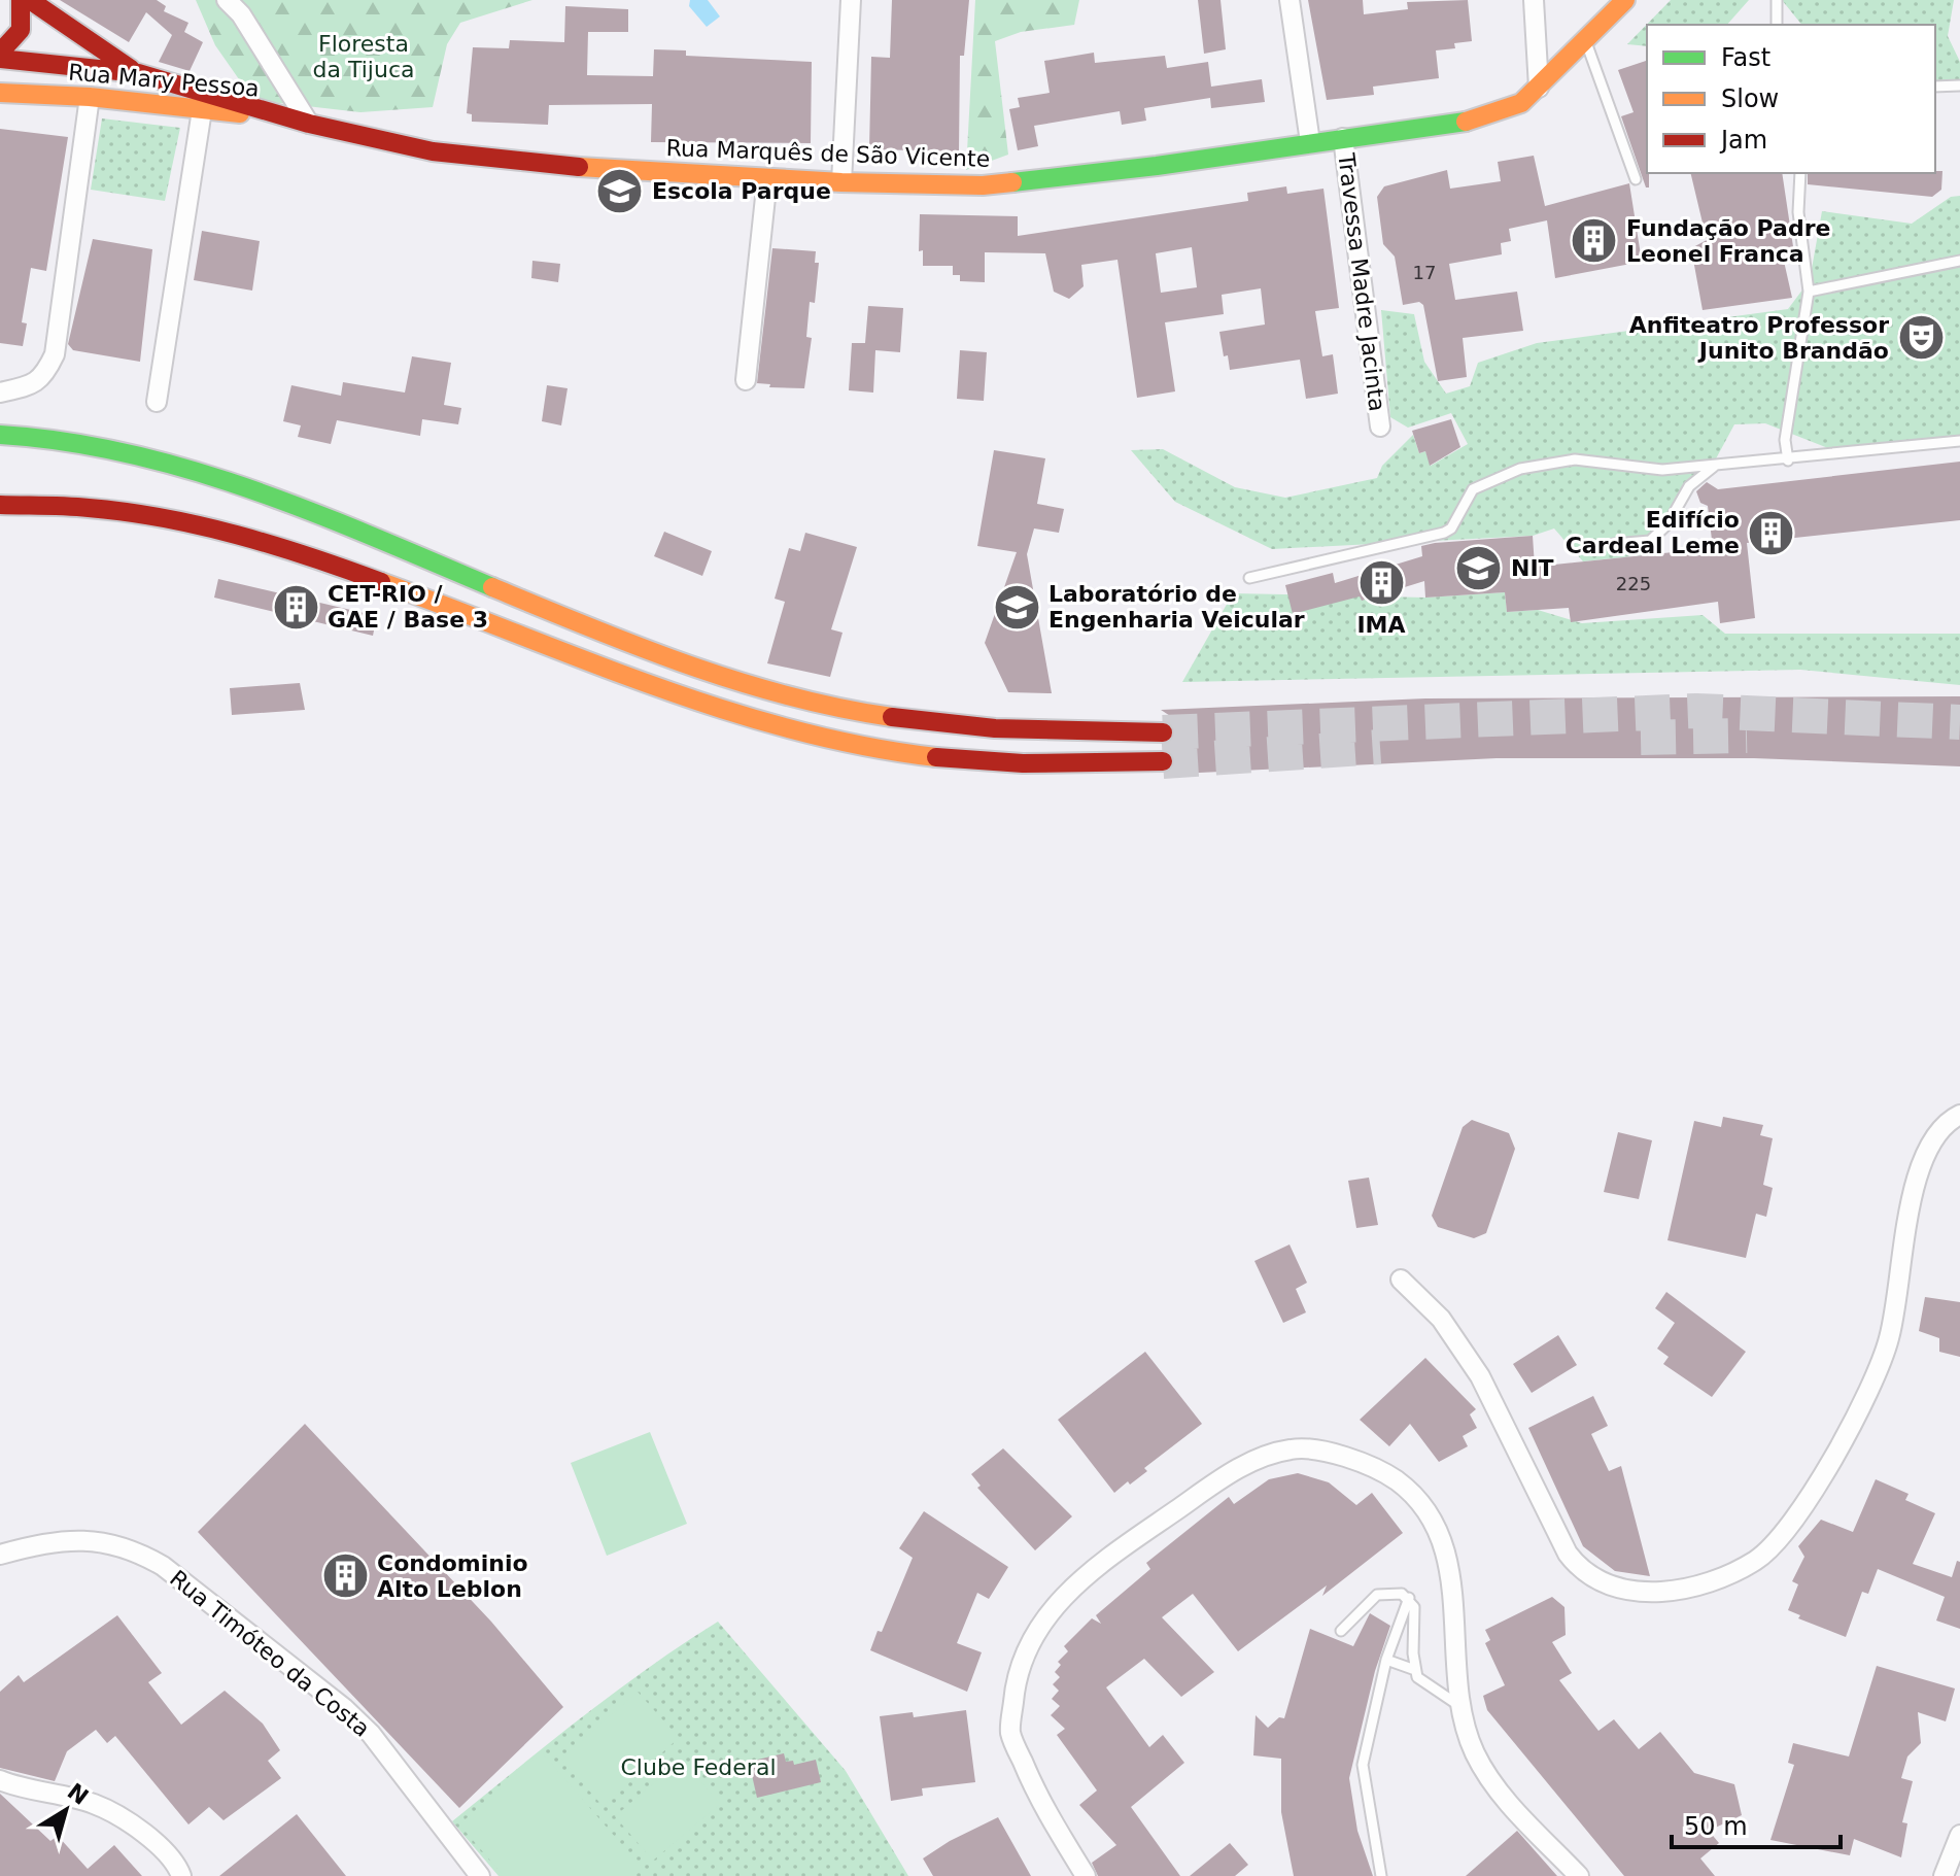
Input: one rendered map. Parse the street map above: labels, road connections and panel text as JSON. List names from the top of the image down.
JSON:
{
  "streets": {
    "main road": ["Rua Mary Pessoa", "Rua Marquês de São Vicente"],
    "street": ["Travessa Madre Jacinta", "Rua Timóteo da Costa"]
  },
  "crossings": [
    ["Rua Mary Pessoa", "Rua Marquês de São Vicente"],
    ["Rua Marquês de São Vicente", "Travessa Madre Jacinta"]
  ],
  "parks": ["Floresta da Tijuca", "Clube Federal"],
  "places": {
    "school or university": ["Escola Parque", "NIT", "Laboratório de Engenharia Veicular"],
    "building": [
      "Fundação Padre Leonel Franca",
      "Edifício Cardeal Leme",
      "IMA",
      "CET-RIO / GAE / Base 3",
      "Condominio Alto Leblon"
    ],
    "theatre": ["Anfiteatro Professor Junito Brandão"]
  },
  "house_numbers": ["17", "225"],
  "legend": ["Fast", "Slow", "Jam"],
  "scale_bar": "50 m",
  "north": "top right"
}
